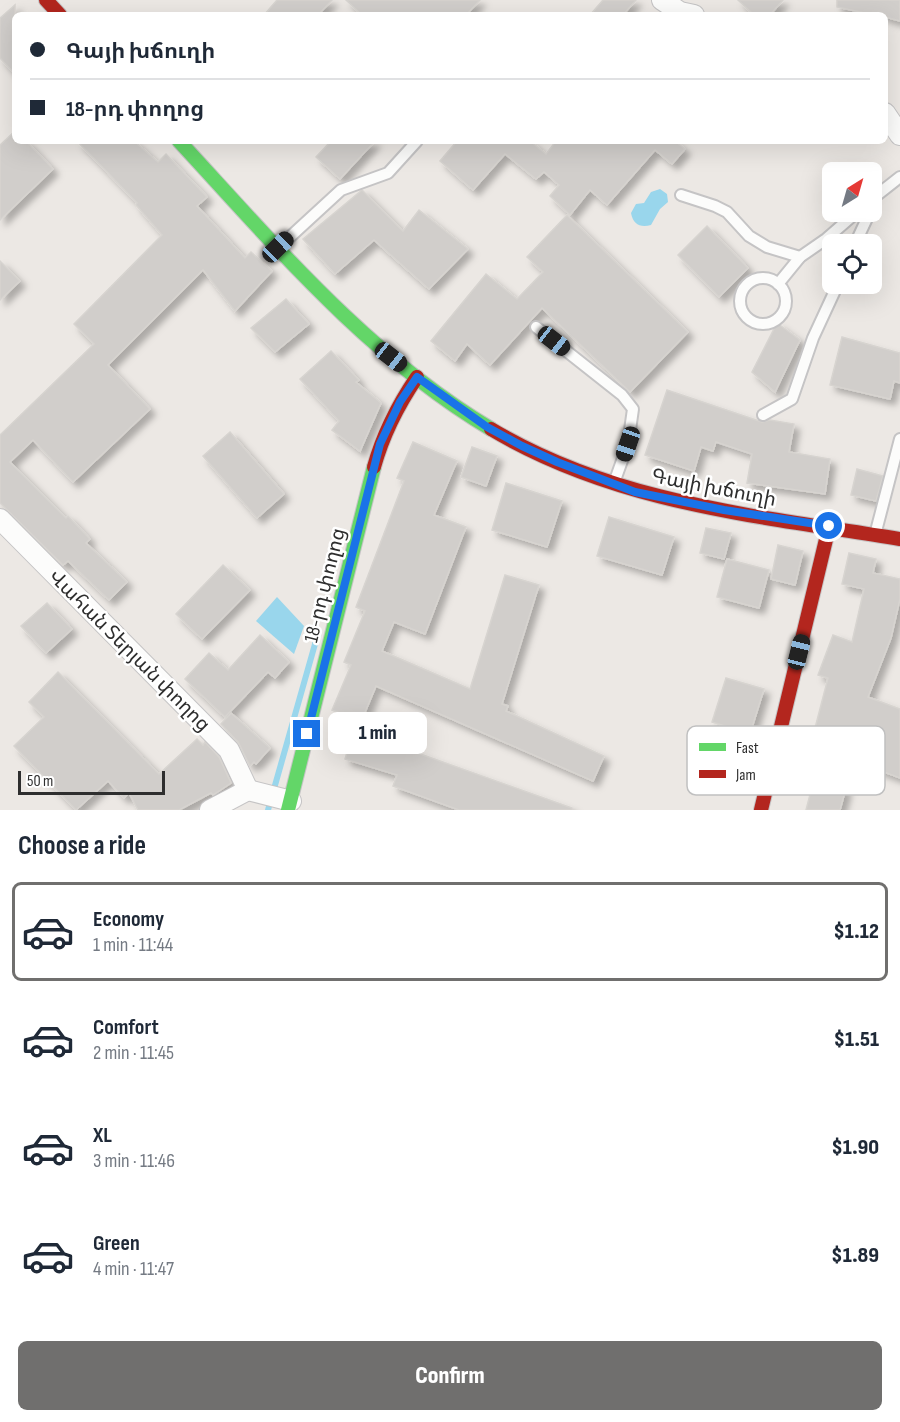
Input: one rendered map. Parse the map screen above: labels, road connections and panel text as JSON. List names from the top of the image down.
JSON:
{
  "streets": {
    "main road": ["Գայի խճուղի", "18-րդ փողոց"],
    "street": ["Վահան Տերյան փողոց"]
  },
  "crossings": [
    ["Գայի խճուղի", "18-րդ փողոց"]
  ],
  "legend": ["Fast", "Jam"],
  "scale_bar": "50 m",
  "north": "top right",
  "page": {
    "banner": ["Գայի խճուղի", "18-րդ փողոց"],
    "bubble": "1 min",
    "scale": "50 m",
    "heading": "Choose a ride",
    "list": [
      {
        "name": "Economy",
        "note": "1 min · 11:44",
        "value": "$1.12"
      },
      {
        "name": "Comfort",
        "note": "2 min · 11:45",
        "value": "$1.51"
      },
      {
        "name": "XL",
        "note": "3 min · 11:46",
        "value": "$1.90"
      },
      {
        "name": "Green",
        "note": "4 min · 11:47",
        "value": "$1.89"
      }
    ],
    "buttons": "Confirm"
  }
}
